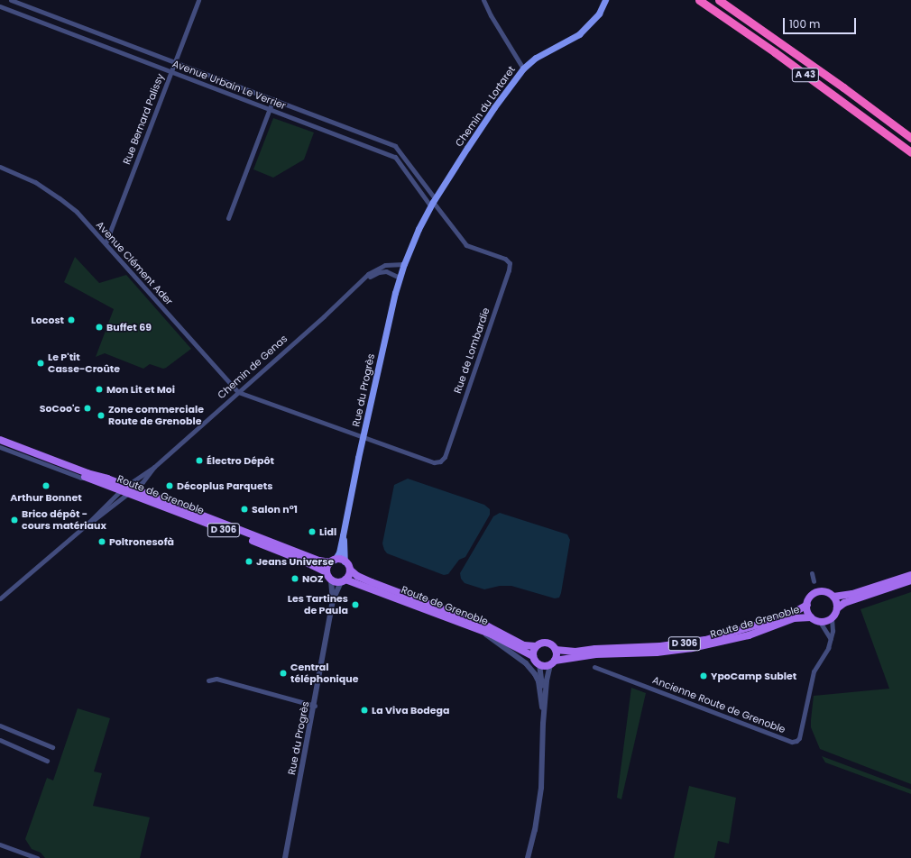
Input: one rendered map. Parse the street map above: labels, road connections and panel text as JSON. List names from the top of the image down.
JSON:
{
  "streets": {
    "highway": ["A 43"],
    "main road": [
      "Chemin du Lortaret",
      "Rue du Progrès",
      "Route de Grenoble",
      "D 306"
    ],
    "street": [
      "Avenue Urbain Le Verrier",
      "Rue Bernard Palissy",
      "Avenue Clément Ader",
      "Rue de Lombardie",
      "Chemin de Genas",
      "Ancienne Route de Grenoble"
    ]
  },
  "crossings": [
    ["Avenue Urbain Le Verrier", "Chemin du Lortaret"],
    ["Avenue Urbain Le Verrier", "Rue Bernard Palissy"],
    ["Avenue Urbain Le Verrier", "Rue de Lombardie"],
    ["Chemin du Lortaret", "Rue de Lombardie"],
    ["Chemin du Lortaret", "Rue du Progrès"],
    ["Rue Bernard Palissy", "Avenue Clément Ader"],
    ["Avenue Clément Ader", "Rue de Lombardie"],
    ["Avenue Clément Ader", "Chemin de Genas"],
    ["Rue de Lombardie", "Chemin de Genas"],
    ["Rue de Lombardie", "Rue du Progrès"],
    ["Chemin de Genas", "Rue du Progrès"],
    ["Chemin de Genas", "Route de Grenoble"],
    ["Rue du Progrès", "Route de Grenoble"],
    ["Route de Grenoble", "Ancienne Route de Grenoble"]
  ],
  "places": [
    "Locost",
    "Buffet 69",
    "Le P'tit Casse-Croûte",
    "Mon Lit et Moi",
    "SoCoo'c",
    "Zone commerciale Route de Grenoble",
    "Électro Dépôt",
    "Arthur Bonnet",
    "Décoplus Parquets",
    "Salon n°1",
    "Brico dépôt - cours matériaux",
    "Lidl",
    "Poltronesofà",
    "Jeans Universe",
    "NOZ",
    "Les Tartines de Paula",
    "Central téléphonique",
    "YpoCamp Sublet",
    "La Viva Bodega"
  ],
  "scale_bar": "100 m"
}
